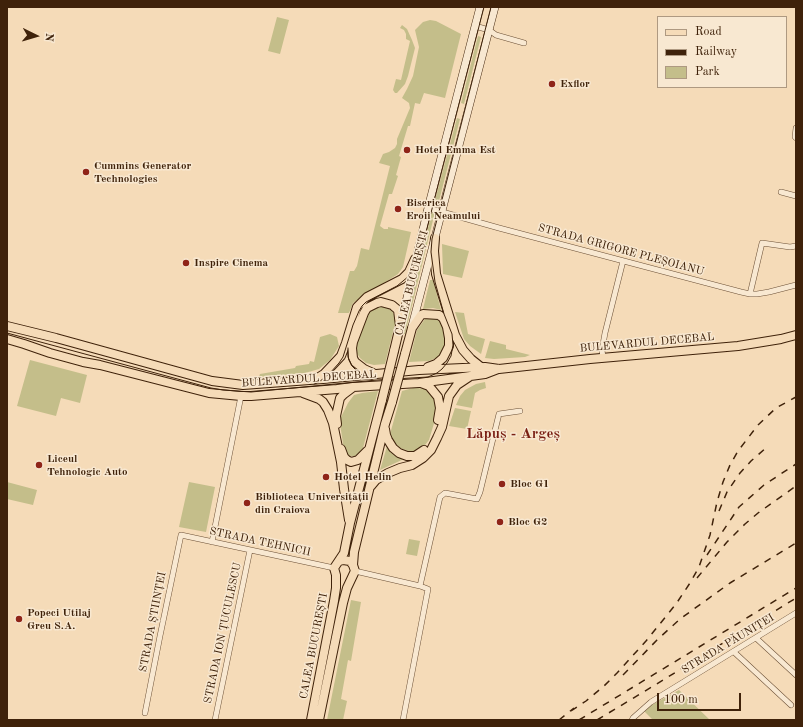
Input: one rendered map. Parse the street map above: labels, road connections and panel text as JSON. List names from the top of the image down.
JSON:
{
  "streets": {
    "main road": ["CALEA BUCUREȘTI", "BULEVARDUL DECEBAL"],
    "street": [
      "STRADA GRIGORE PLEȘOIANU",
      "STRADA TEHNICII",
      "STRADA ȘTIINȚEI",
      "STRADA ION ȚUCULESCU",
      "STRADA PĂUNIȚEI"
    ]
  },
  "crossings": [
    ["STRADA GRIGORE PLEȘOIANU", "CALEA BUCUREȘTI"],
    ["CALEA BUCUREȘTI", "STRADA TEHNICII"],
    ["STRADA TEHNICII", "STRADA ȘTIINȚEI"],
    ["STRADA TEHNICII", "STRADA ION ȚUCULESCU"]
  ],
  "districts": ["Lăpuș - Argeș"],
  "places": [
    "Exflor",
    "Hotel Emma Est",
    "Cummins Generator Technologies",
    "Biserica Eroii Neamului",
    "Inspire Cinema",
    "Liceul Tehnologic Auto",
    "Hotel Helin",
    "Bloc G1",
    "Biblioteca Universității din Craiova",
    "Bloc G2",
    "Popeci Utilaj Greu S.A."
  ],
  "legend": ["Road", "Railway", "Park"],
  "scale_bar": "100 m",
  "north": "right"
}
